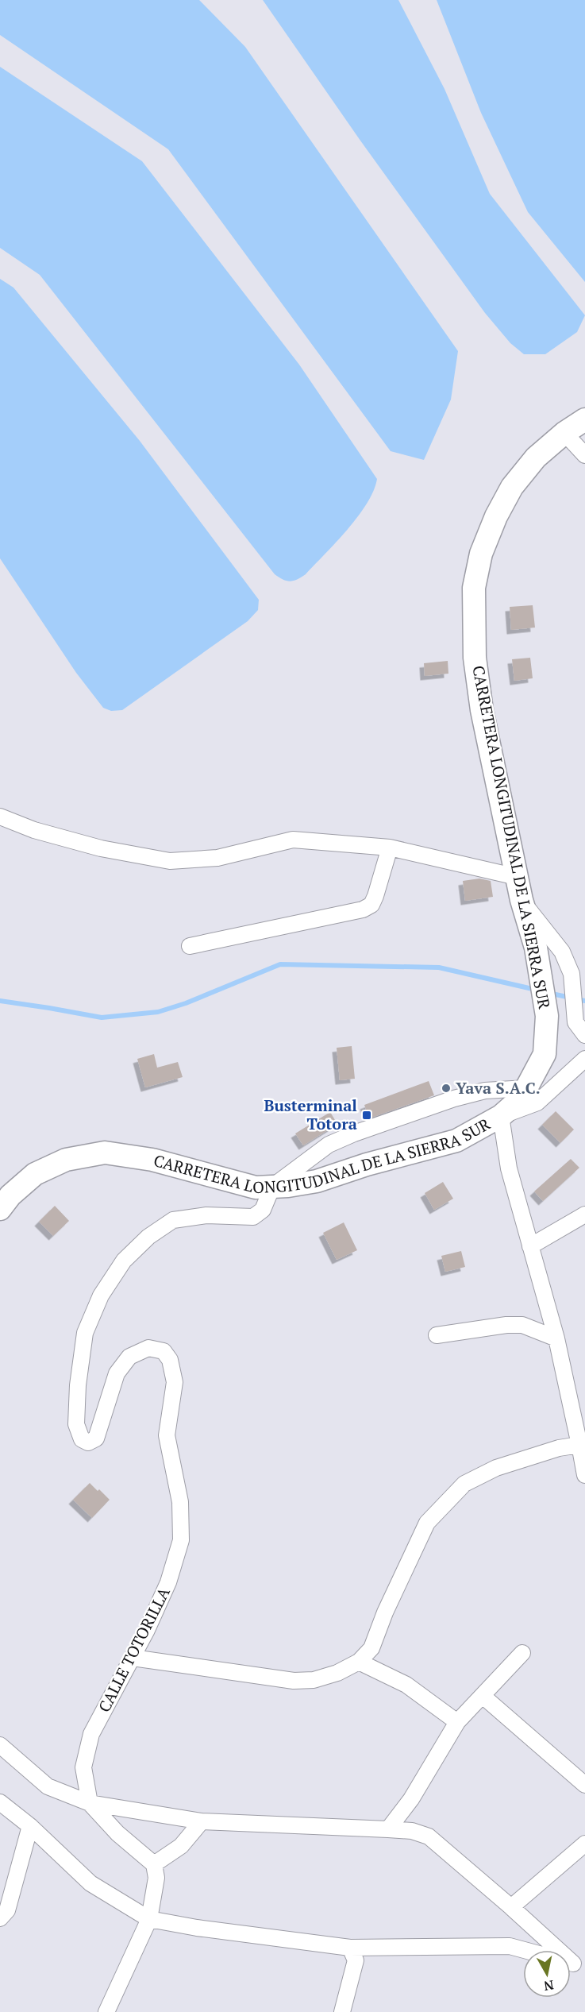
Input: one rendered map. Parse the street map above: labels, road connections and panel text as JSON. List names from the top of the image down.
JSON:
{
  "streets": {
    "highway": ["CARRETERA LONGITUDINAL DE LA SIERRA SUR"],
    "street": ["CALLE TOTORILLA"]
  },
  "crossings": [
    ["CARRETERA LONGITUDINAL DE LA SIERRA SUR", "CALLE TOTORILLA"]
  ],
  "places": {
    "other": ["Yava S.A.C."],
    "transit": ["Busterminal Totora"]
  },
  "north": "bottom"
}
